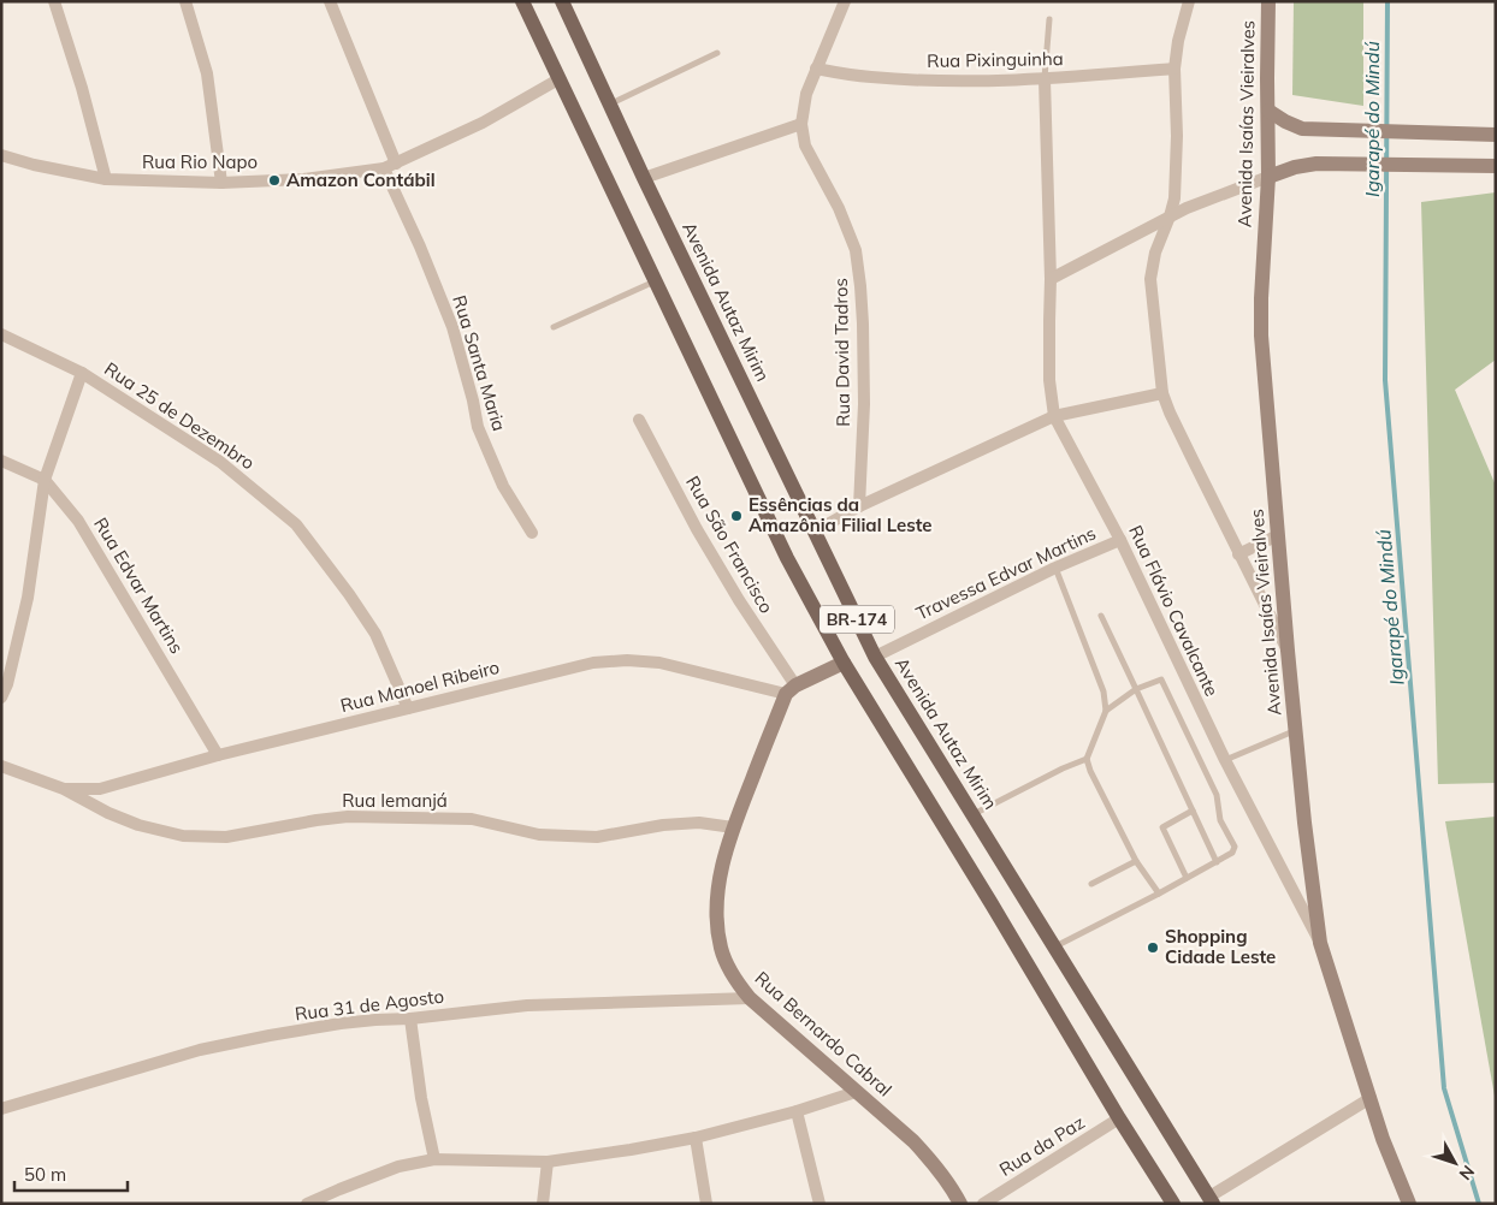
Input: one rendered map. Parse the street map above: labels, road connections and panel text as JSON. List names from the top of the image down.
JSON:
{
  "streets": {
    "main road": [
      "Avenida Isaías Vieiralves",
      "Avenida Autaz Mirim",
      "BR-174",
      "Rua Bernardo Cabral"
    ],
    "street": [
      "Rua Pixinguinha",
      "Rua Rio Napo",
      "Rua David Tadros",
      "Rua Santa Maria",
      "Rua 25 de Dezembro",
      "Rua São Francisco",
      "Travessa Edvar Martins",
      "Rua Edvar Martins",
      "Rua Flávio Cavalcante",
      "Rua Manoel Ribeiro",
      "Rua Iemanjá",
      "Rua 31 de Agosto",
      "Rua da Paz"
    ]
  },
  "crossings": [
    ["Rua Pixinguinha", "Rua David Tadros"],
    ["Rua Pixinguinha", "Rua Flávio Cavalcante"],
    ["Avenida Isaías Vieiralves", "Rua Flávio Cavalcante"],
    ["Rua Rio Napo", "Rua Santa Maria"],
    ["Rua Rio Napo", "BR-174"],
    ["Avenida Autaz Mirim", "Travessa Edvar Martins"],
    ["Rua 25 de Dezembro", "Rua Manoel Ribeiro"],
    ["Rua São Francisco", "Rua Manoel Ribeiro"],
    ["Rua São Francisco", "Rua Bernardo Cabral"],
    ["Travessa Edvar Martins", "Rua Flávio Cavalcante"],
    ["Rua Edvar Martins", "Rua Manoel Ribeiro"],
    ["BR-174", "Rua da Paz"],
    ["Rua Manoel Ribeiro", "Rua Iemanjá"],
    ["Rua Manoel Ribeiro", "Rua Bernardo Cabral"],
    ["Rua Iemanjá", "Rua Bernardo Cabral"],
    ["Rua 31 de Agosto", "Rua Bernardo Cabral"]
  ],
  "water": ["Igarapé do Mindú"],
  "places": ["Amazon Contábil", "Essências da Amazônia Filial Leste", "Shopping Cidade Leste"],
  "scale_bar": "50 m",
  "north": "bottom right"
}
